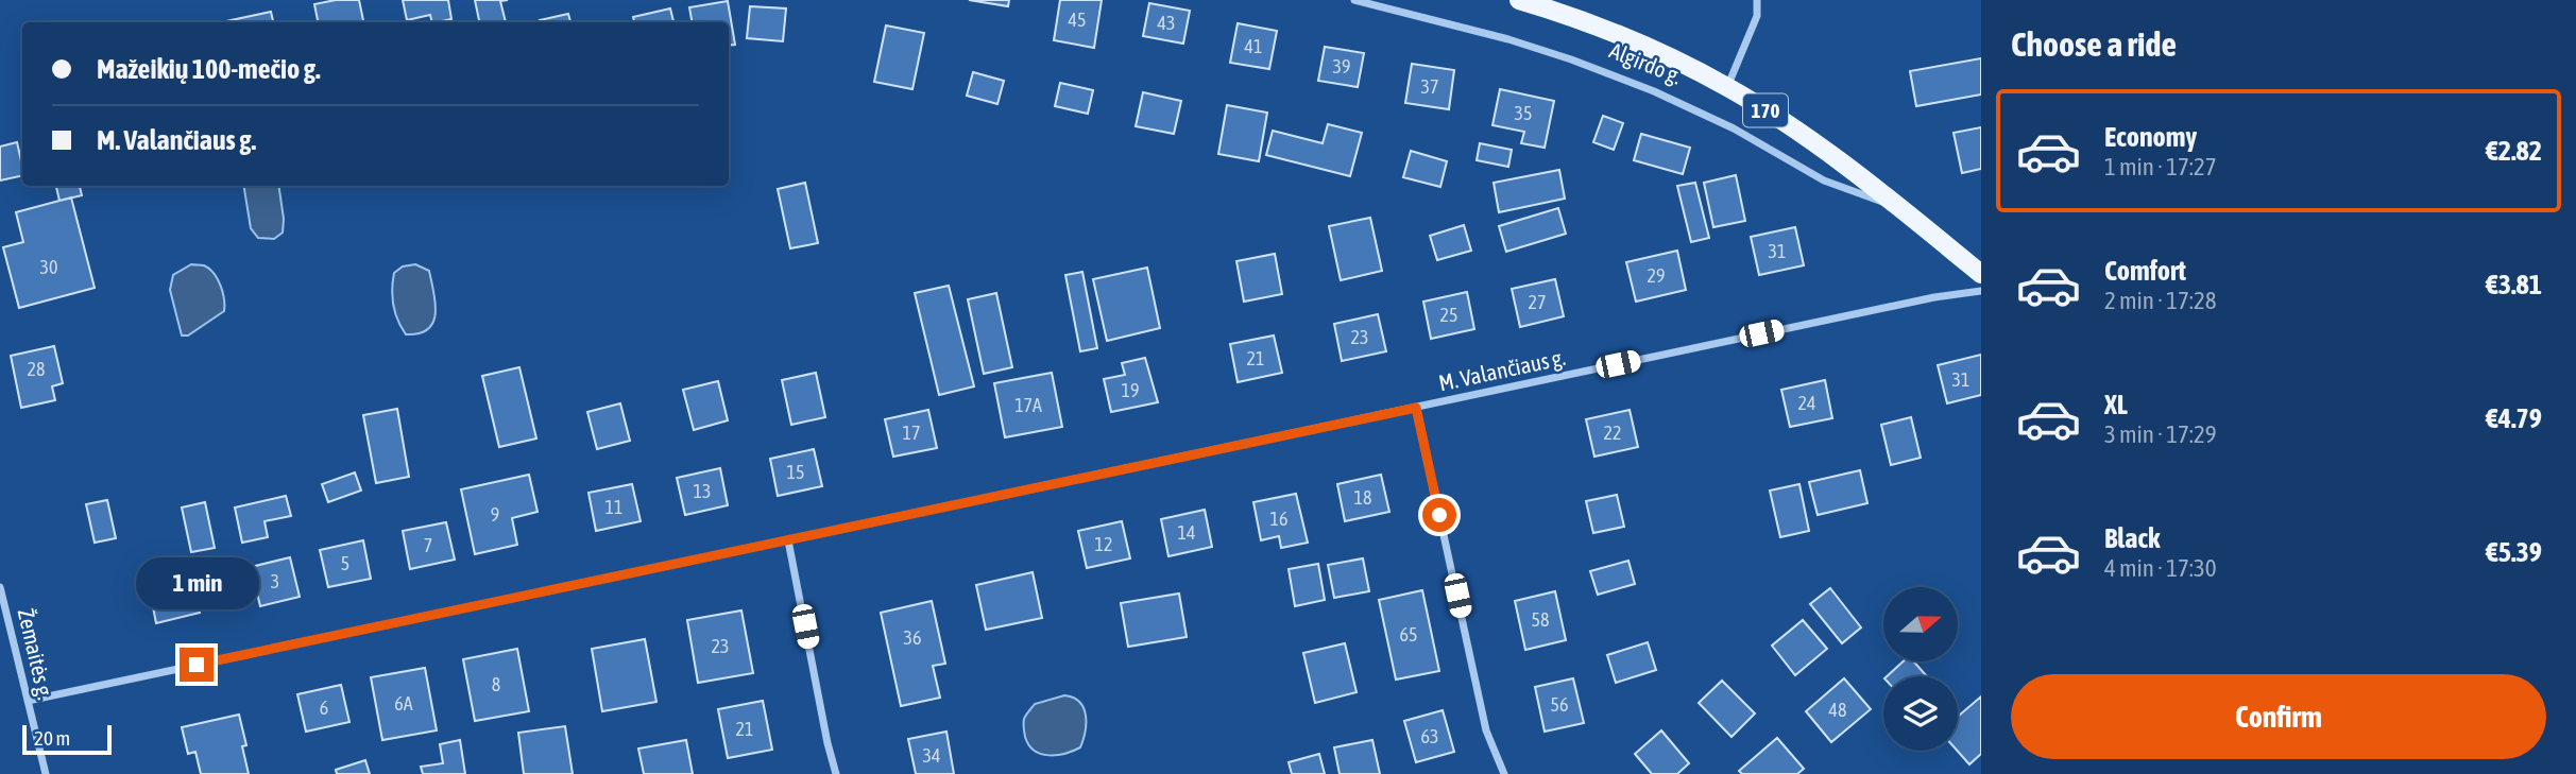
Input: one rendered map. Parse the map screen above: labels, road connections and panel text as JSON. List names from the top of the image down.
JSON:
{
  "streets": {
    "main road": ["Algirdo g.", "170"],
    "street": ["M. Valančiaus g.", "Žemaitės g."]
  },
  "crossings": [
    ["M. Valančiaus g.", "Žemaitės g."]
  ],
  "house_numbers": [
    "45",
    "43",
    "41",
    "39",
    "37",
    "35",
    "31",
    "30",
    "29",
    "27",
    "25",
    "23",
    "21",
    "28",
    "31",
    "19",
    "24",
    "17A",
    "17",
    "22",
    "15",
    "13",
    "18",
    "11",
    "9",
    "16",
    "14",
    "12",
    "7",
    "5",
    "3",
    "58",
    "65",
    "36",
    "23",
    "8",
    "6A",
    "56",
    "6",
    "48",
    "21",
    "63",
    "34"
  ],
  "scale_bar": "20 m",
  "north": "right",
  "page": {
    "heading": "Choose a ride",
    "banner": ["Mažeikių 100-mečio g.", "M. Valančiaus g."],
    "list": [
      {
        "name": "Economy",
        "note": "1 min · 17:27",
        "value": "€2.82"
      },
      {
        "name": "Comfort",
        "note": "2 min · 17:28",
        "value": "€3.81"
      },
      {
        "name": "XL",
        "note": "3 min · 17:29",
        "value": "€4.79"
      },
      {
        "name": "Black",
        "note": "4 min · 17:30",
        "value": "€5.39"
      }
    ],
    "bubble": "1 min",
    "buttons": "Confirm",
    "scale": "20 m"
  }
}
